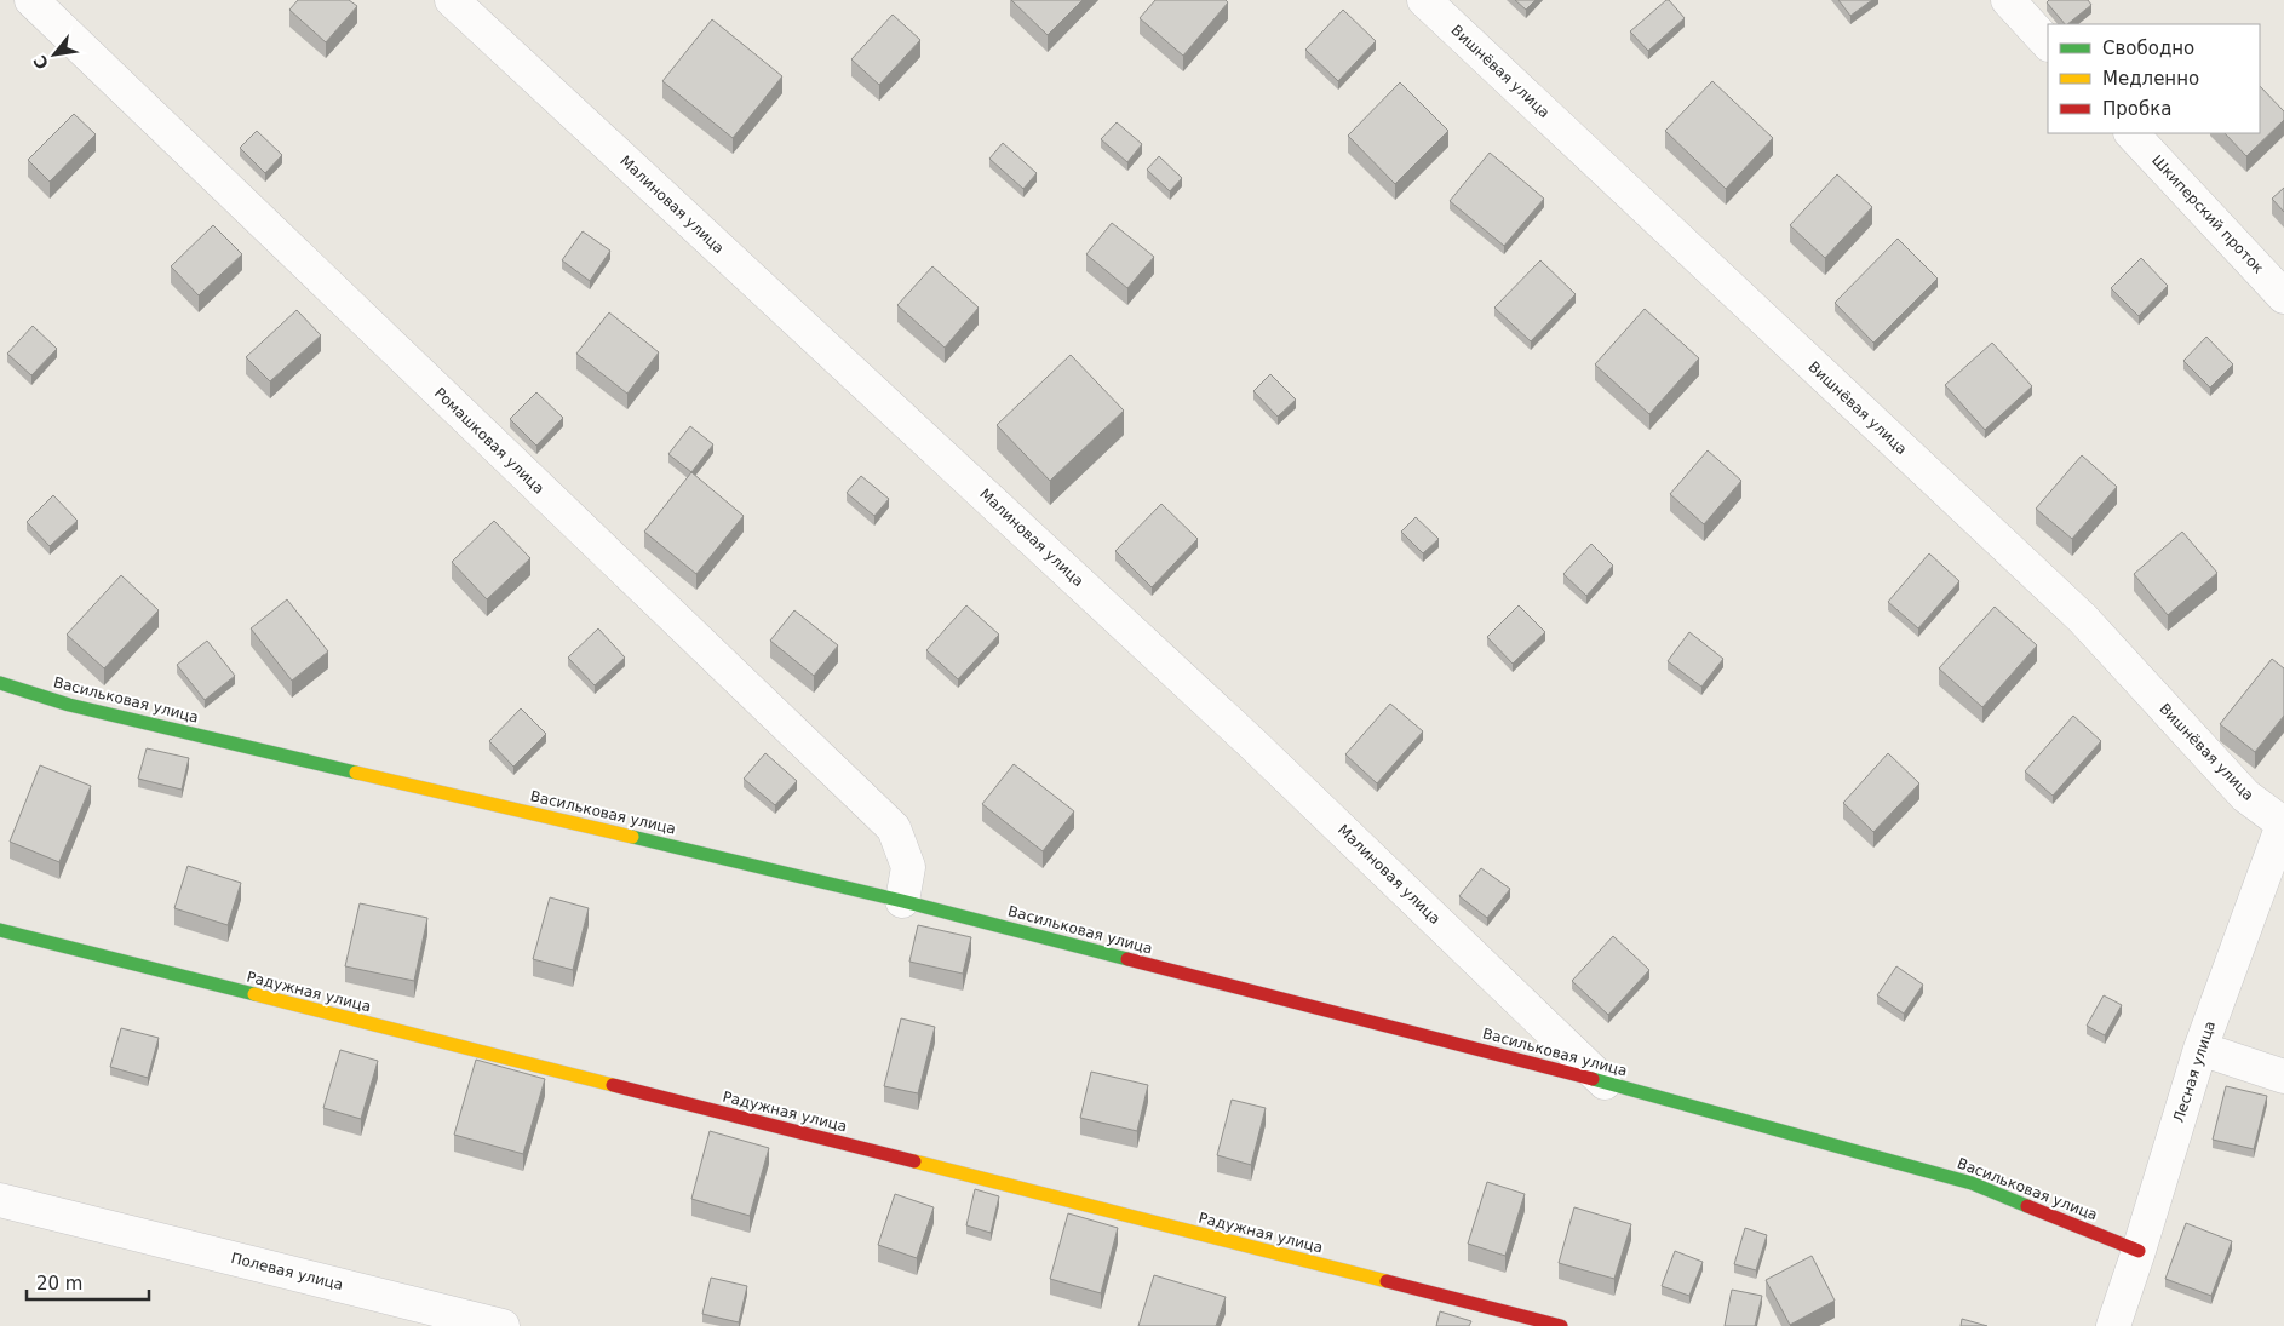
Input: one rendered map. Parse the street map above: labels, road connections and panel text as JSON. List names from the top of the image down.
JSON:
{
  "streets": {
    "street": [
      "Вишнёвая улица",
      "Малиновая улица",
      "Шкиперский проток",
      "Ромашковая улица",
      "Васильковая улица",
      "Радужная улица",
      "Лесная улица",
      "Полевая улица"
    ]
  },
  "crossings": [
    ["Вишнёвая улица", "Лесная улица"],
    ["Малиновая улица", "Васильковая улица"],
    ["Ромашковая улица", "Васильковая улица"],
    ["Васильковая улица", "Лесная улица"]
  ],
  "legend": ["Свободно", "Медленно", "Пробка"],
  "scale_bar": "20 m",
  "north": "bottom left"
}
